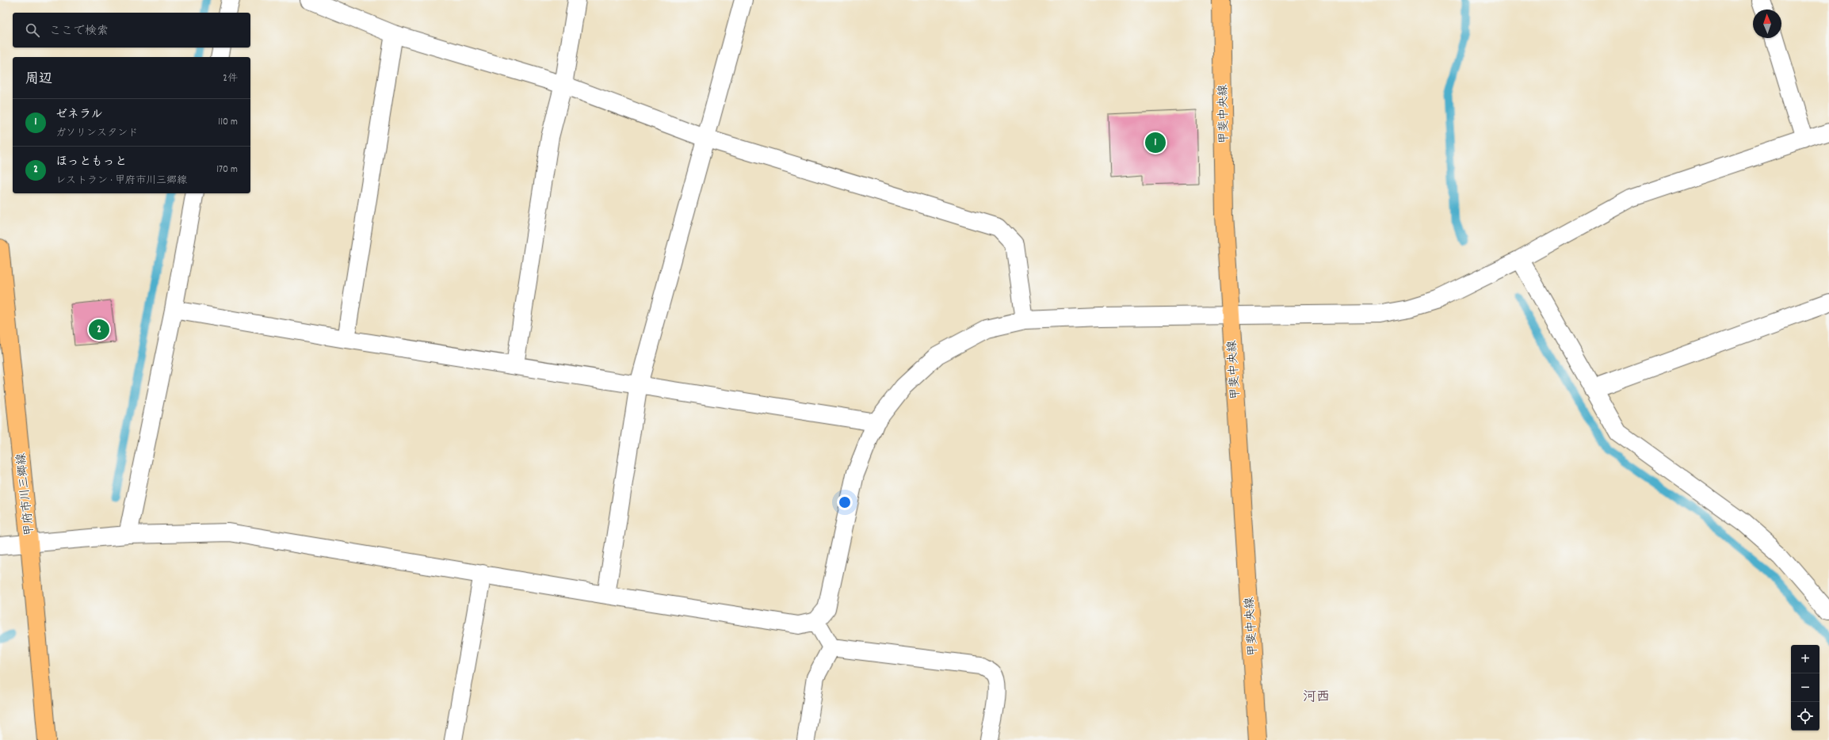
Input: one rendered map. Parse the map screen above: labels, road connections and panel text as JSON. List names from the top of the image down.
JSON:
{
  "streets": {
    "main road": ["甲斐中央線", "甲府市川三郷線"]
  },
  "districts": ["河西"],
  "north": "top",
  "page": {
    "search": "ここで検索",
    "heading": ["周辺", "2件"],
    "list": [
      {
        "mark": "1",
        "name": "ゼネラル",
        "note": "ガソリンスタンド",
        "value": "110 m"
      },
      {
        "mark": "2",
        "name": "ほっともっと",
        "note": "レストラン · 甲府市川三郷線",
        "value": "170 m"
      }
    ],
    "pins": ["1", "2"],
    "map_buttons": ["+", "−"]
  }
}
